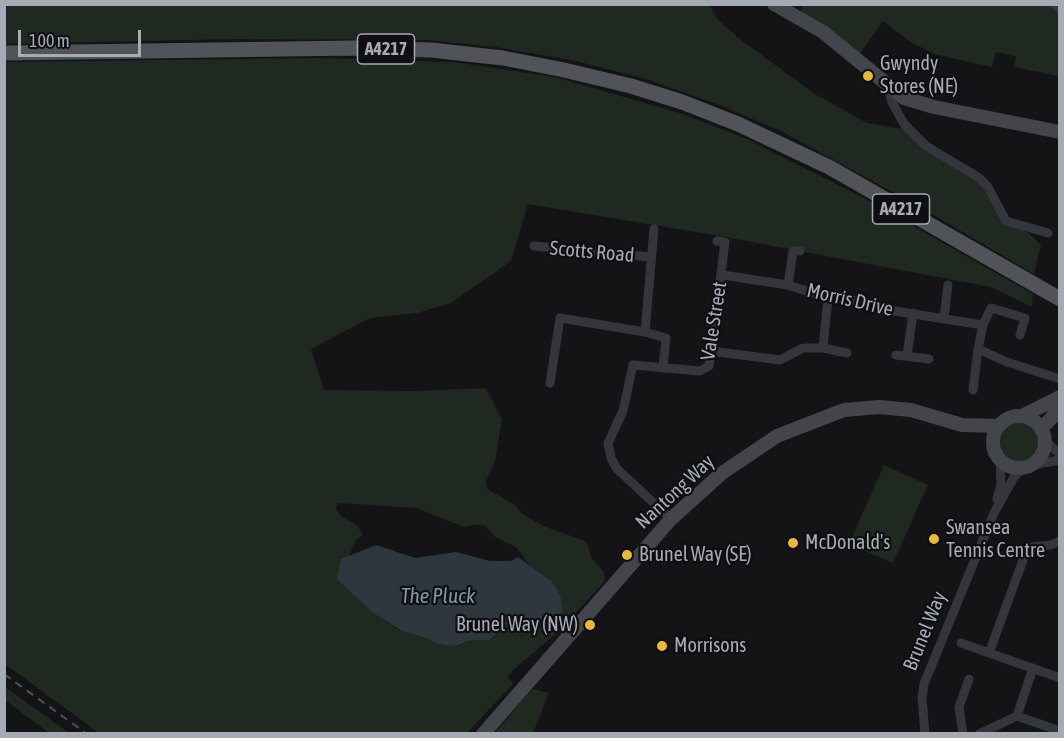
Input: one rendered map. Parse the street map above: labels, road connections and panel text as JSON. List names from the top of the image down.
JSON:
{
  "streets": {
    "main road": ["A4217"],
    "street": [
      "Scotts Road",
      "Morris Drive",
      "Vale Street",
      "Nantong Way",
      "Brunel Way"
    ]
  },
  "crossings": [
    ["Morris Drive", "Vale Street"],
    ["Vale Street", "Nantong Way"],
    ["Nantong Way", "Brunel Way"]
  ],
  "water": ["The Pluck"],
  "places": [
    "Gwyndy Stores (NE)",
    "Swansea Tennis Centre",
    "McDonald's",
    "Brunel Way (SE)",
    "Brunel Way (NW)",
    "Morrisons"
  ],
  "scale_bar": "100 m"
}
